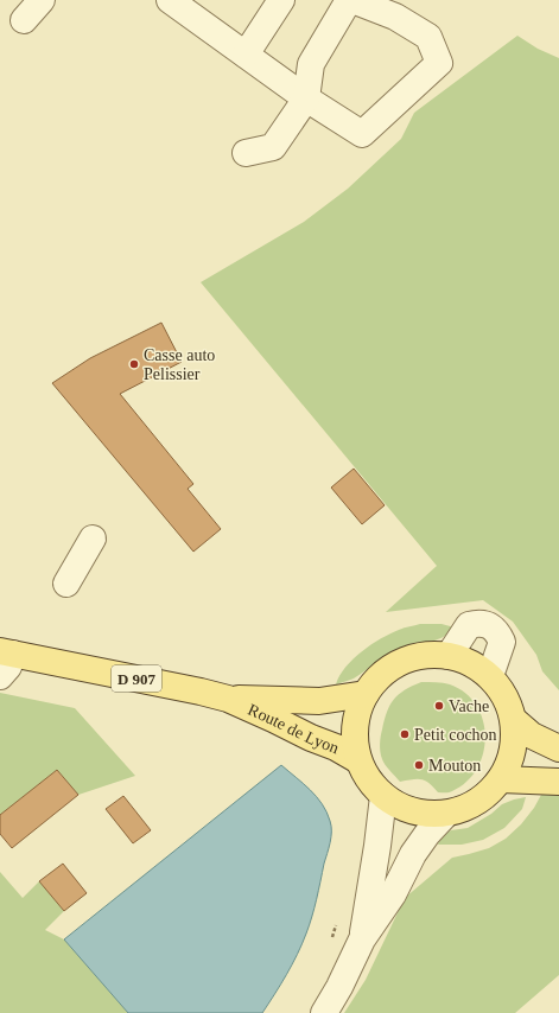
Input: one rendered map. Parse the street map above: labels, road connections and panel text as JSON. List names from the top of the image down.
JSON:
{
  "streets": {
    "main road": ["D 907", "Route de Lyon"]
  },
  "places": [
    "Casse auto Pelissier",
    "Vache",
    "Petit cochon",
    "Mouton"
  ]
}
